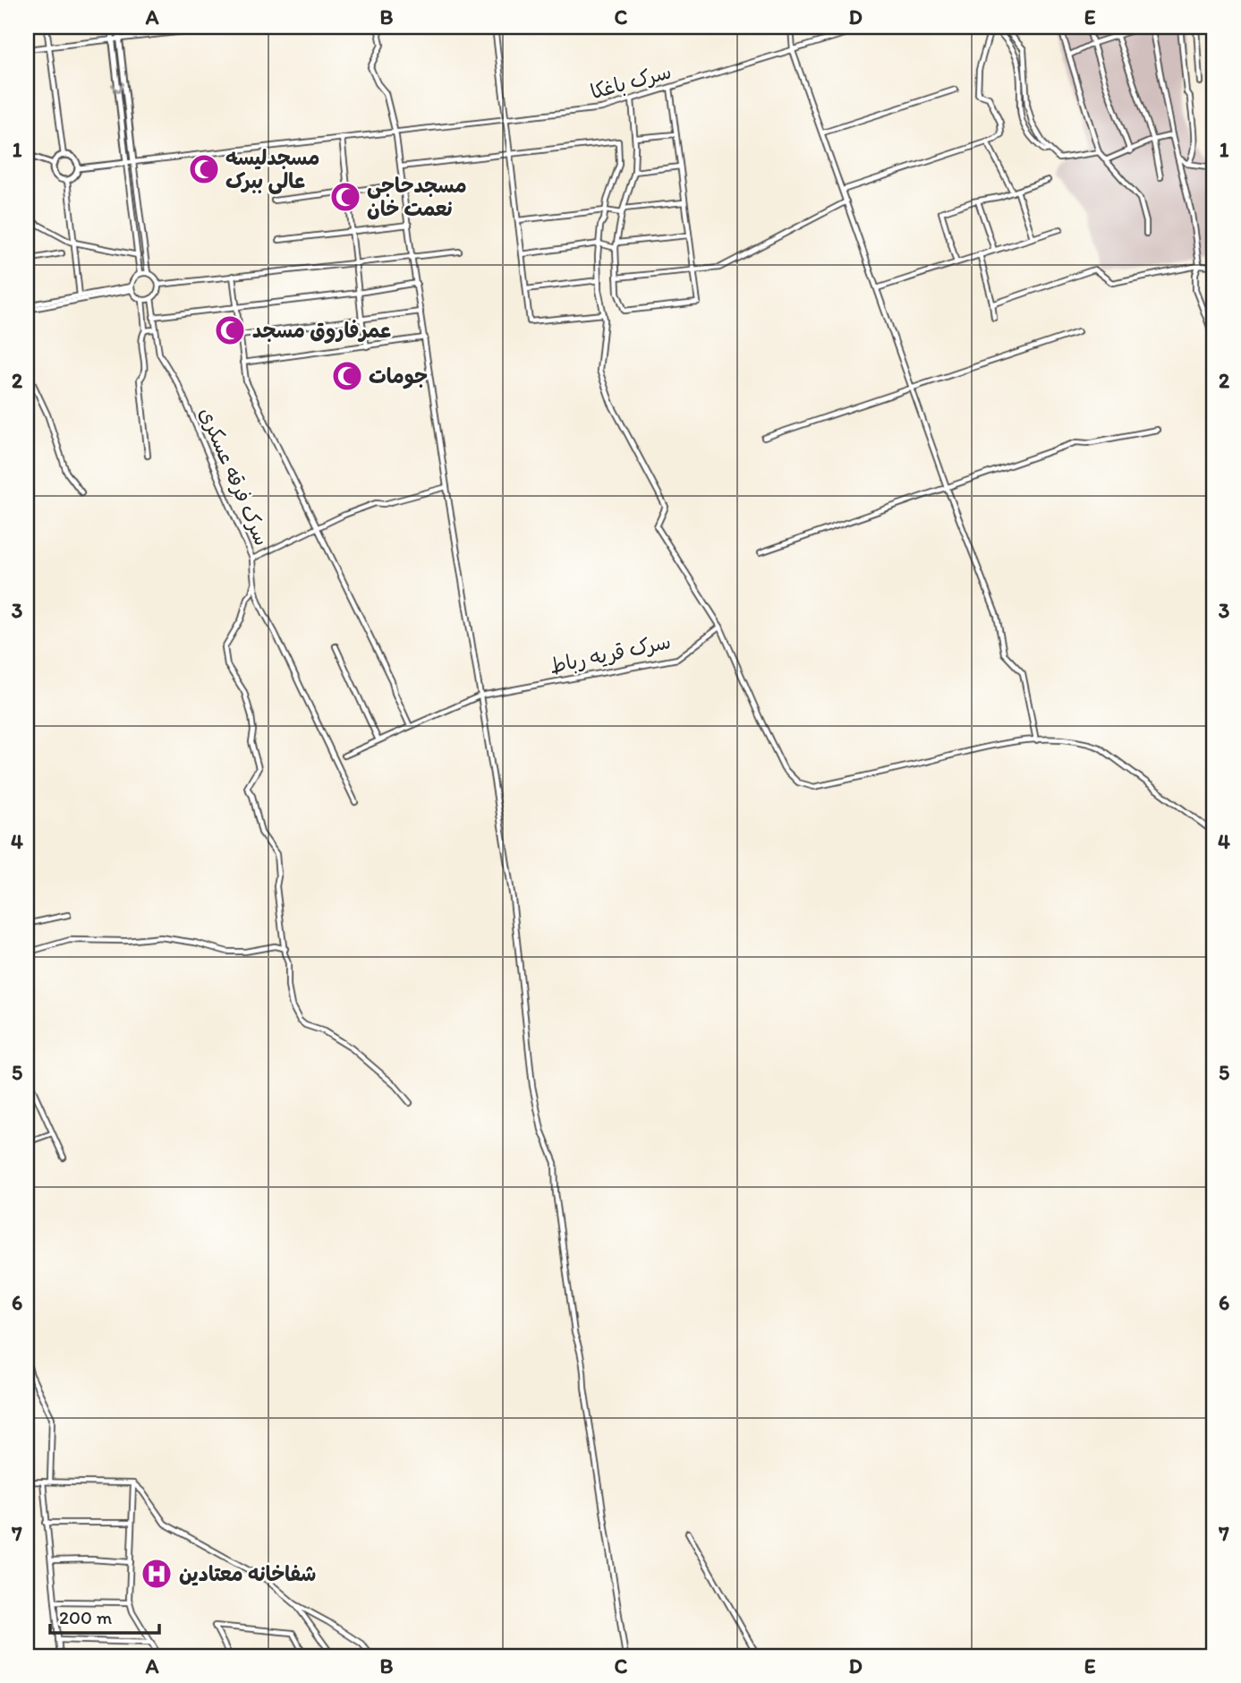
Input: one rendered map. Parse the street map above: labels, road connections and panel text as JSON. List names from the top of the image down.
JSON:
{
  "streets": {
    "street": ["سرک باغکا", "سرک فرقه عسکری", "سرک قریه رباط"]
  },
  "places": {
    "mosque": [
      "مسجدلیسه عالی ببرک",
      "مسجدحاجی نعمت خان",
      "عمرفاروق مسجد",
      "جومات"
    ],
    "hospital": ["شفاخانه معتادین"]
  },
  "scale_bar": "200 m",
  "grid": {
    "columns": [
      "A",
      "B",
      "C",
      "D",
      "E"
    ],
    "rows": [
      "1",
      "2",
      "3",
      "4",
      "5",
      "6",
      "7"
    ]
  }
}
